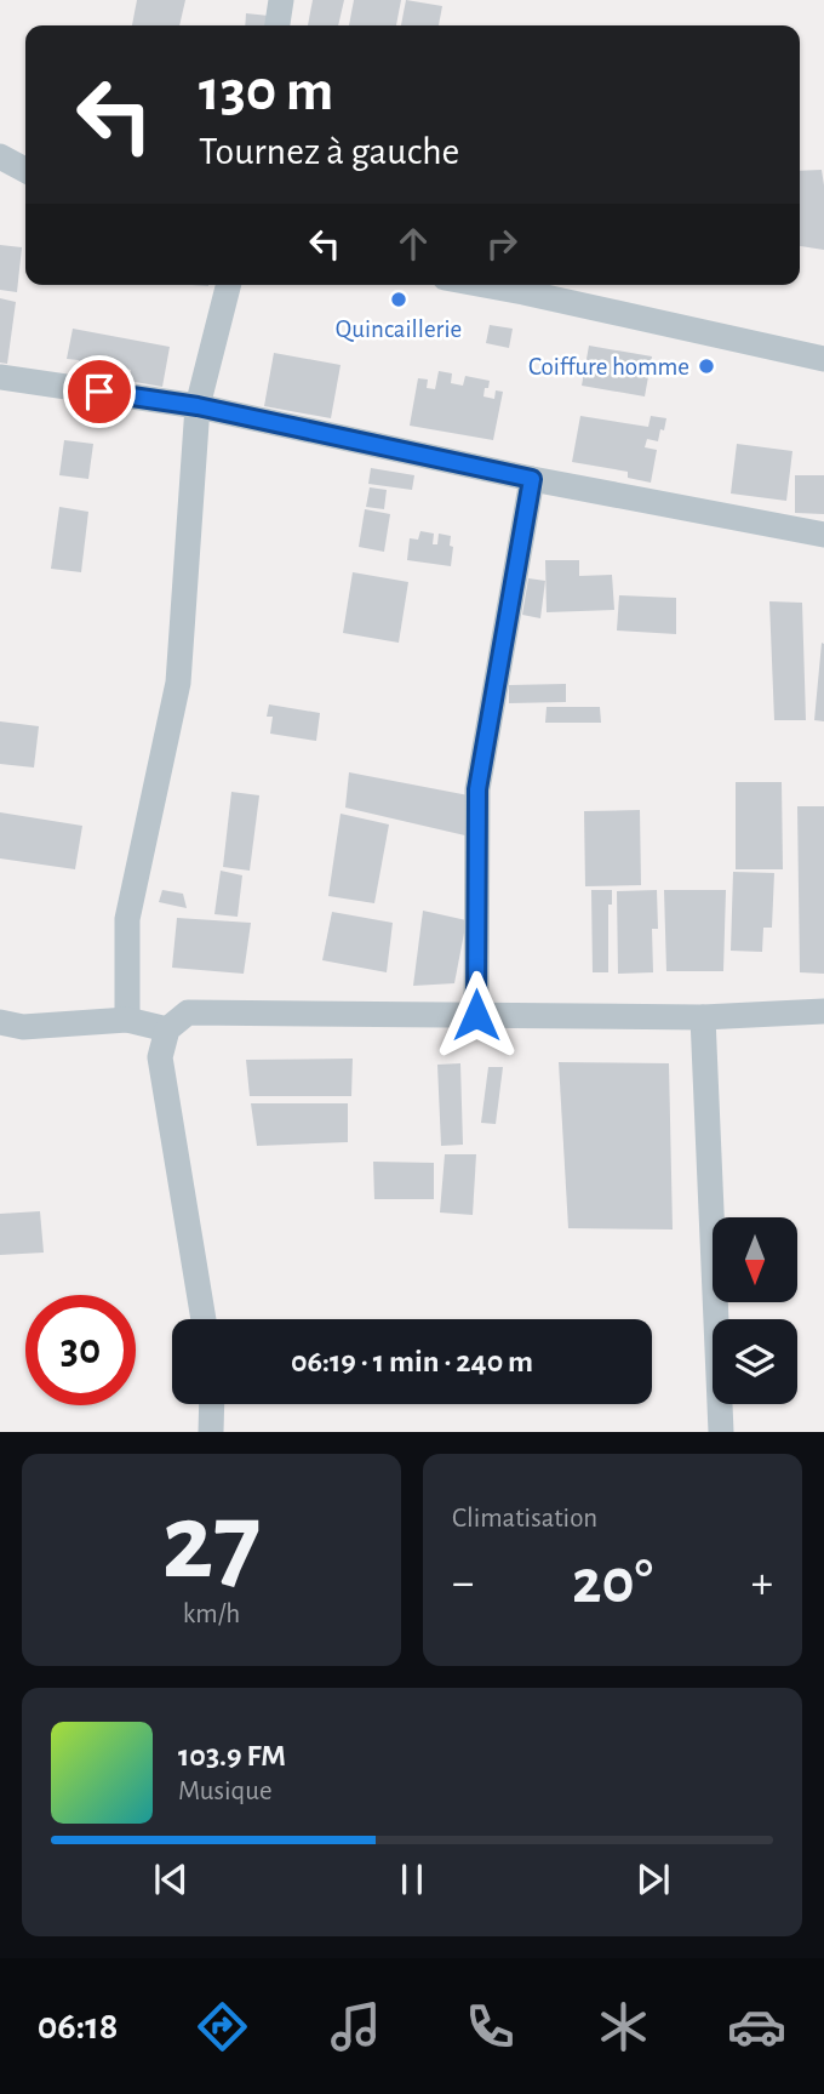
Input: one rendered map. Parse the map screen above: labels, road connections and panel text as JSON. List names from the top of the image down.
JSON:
{
  "places": ["Quincaillerie", "Coiffure homme"],
  "north": "bottom",
  "page": {
    "turn": ["130 m", "Tournez à gauche"],
    "limit": "30",
    "trip": "06:19 · 1 min · 240 m",
    "tile": [
      ["27", "km/h"],
      "Climatisation"
    ],
    "heat": ["−", "20°", "+"],
    "song": ["103.9 FM", "Musique"],
    "tabs": "06:18"
  }
}
